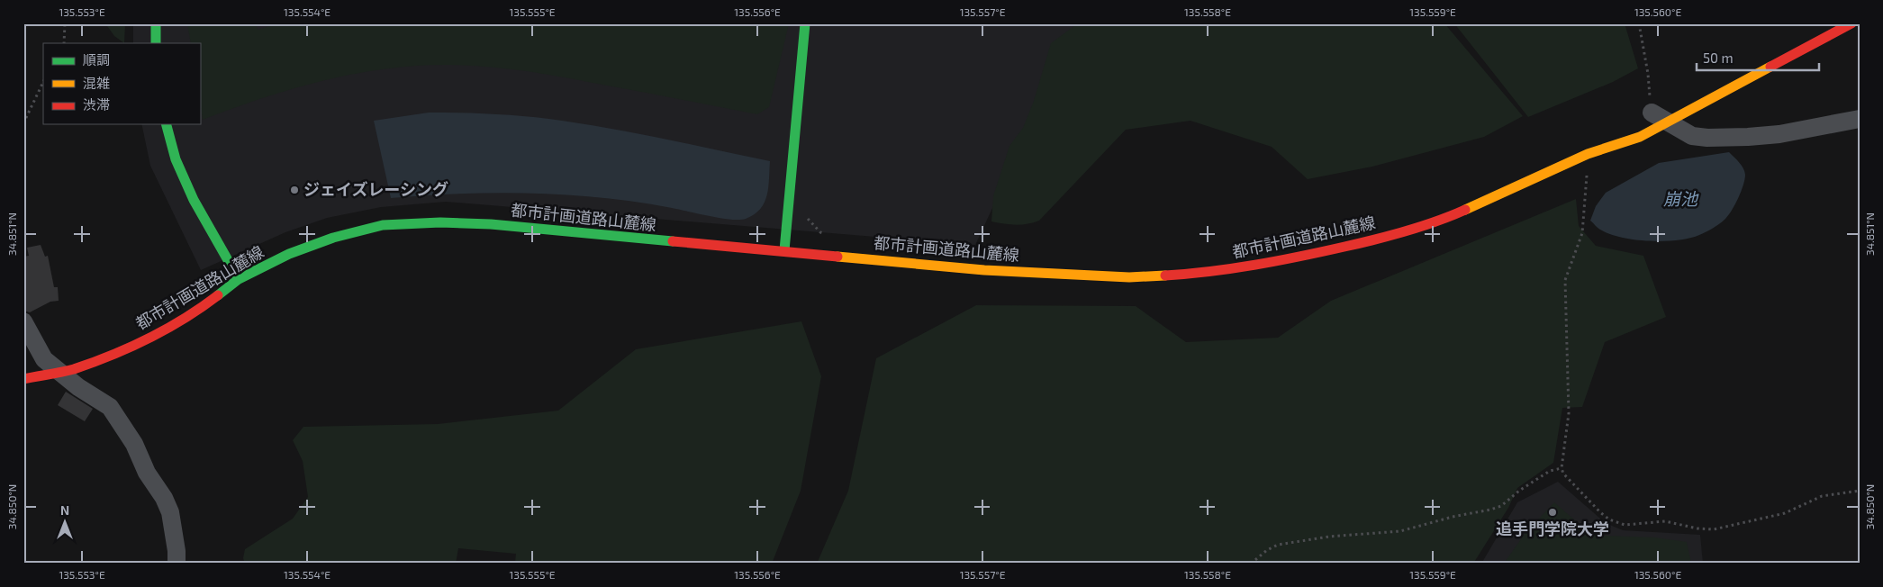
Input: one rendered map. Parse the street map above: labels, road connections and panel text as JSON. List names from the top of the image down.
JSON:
{
  "streets": {
    "street": ["都市計画道路山麓線"]
  },
  "water": ["崩池"],
  "places": ["ジェイズレーシング", "追手門学院大学"],
  "legend": ["順調", "混雑", "渋滞"],
  "scale_bar": "50 m",
  "north": "top",
  "coordinates": [
    "135.553°E",
    "135.554°E",
    "135.555°E",
    "135.556°E",
    "135.557°E",
    "135.558°E",
    "135.559°E",
    "135.560°E",
    "34.851°N",
    "34.850°N"
  ]
}
